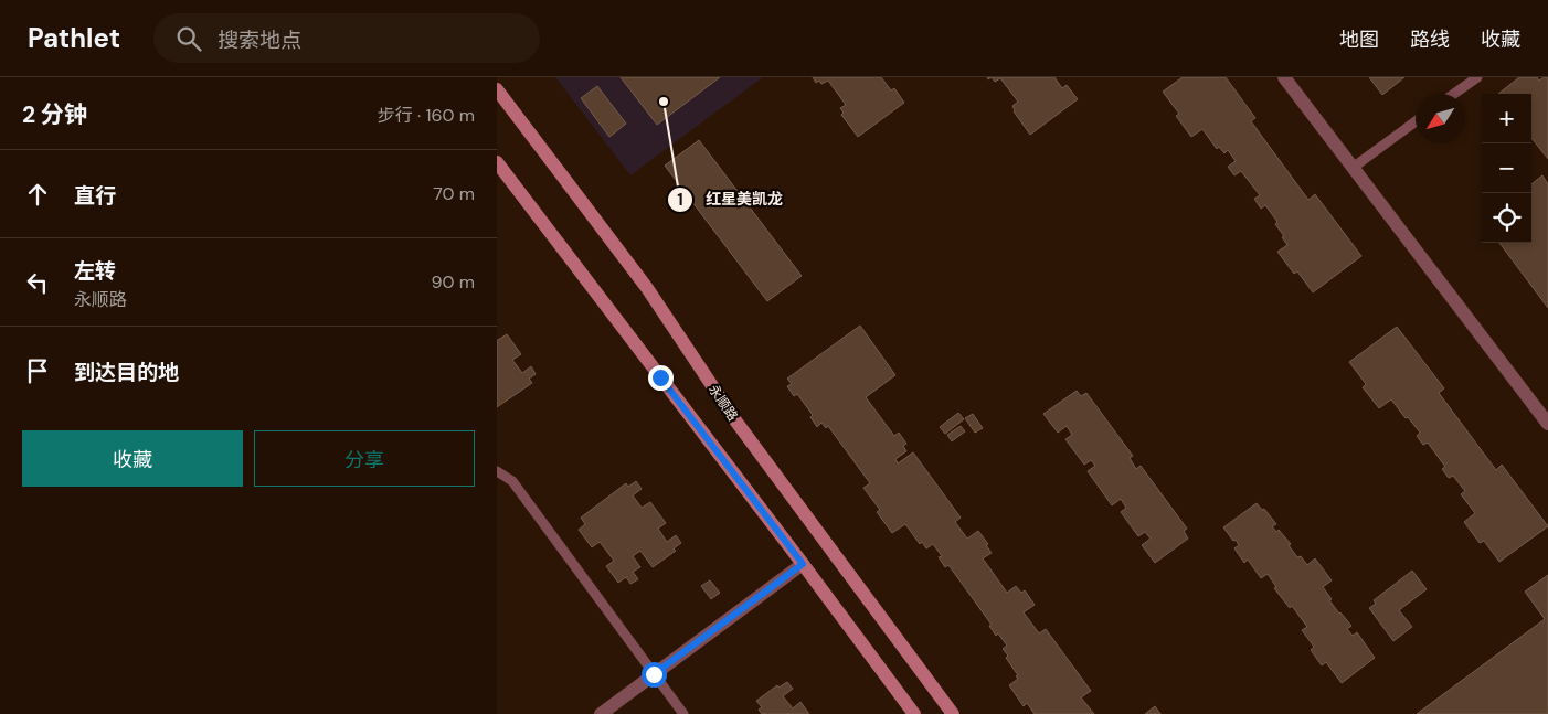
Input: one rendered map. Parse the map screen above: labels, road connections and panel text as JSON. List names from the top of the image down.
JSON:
{
  "streets": {
    "main road": ["永顺路"]
  },
  "places": ["红星美凯龙"],
  "north": "bottom left",
  "page": {
    "header": "Pathlet",
    "search": "搜索地点",
    "nav": ["地图", "路线", "收藏"],
    "heading": ["2 分钟", "步行 · 160 m"],
    "map_buttons": ["+", "−"],
    "list": [
      ["直行", "70 m"],
      ["左转", "永顺路", "90 m"],
      "到达目的地"
    ],
    "buttons": ["收藏", "分享"]
  }
}
